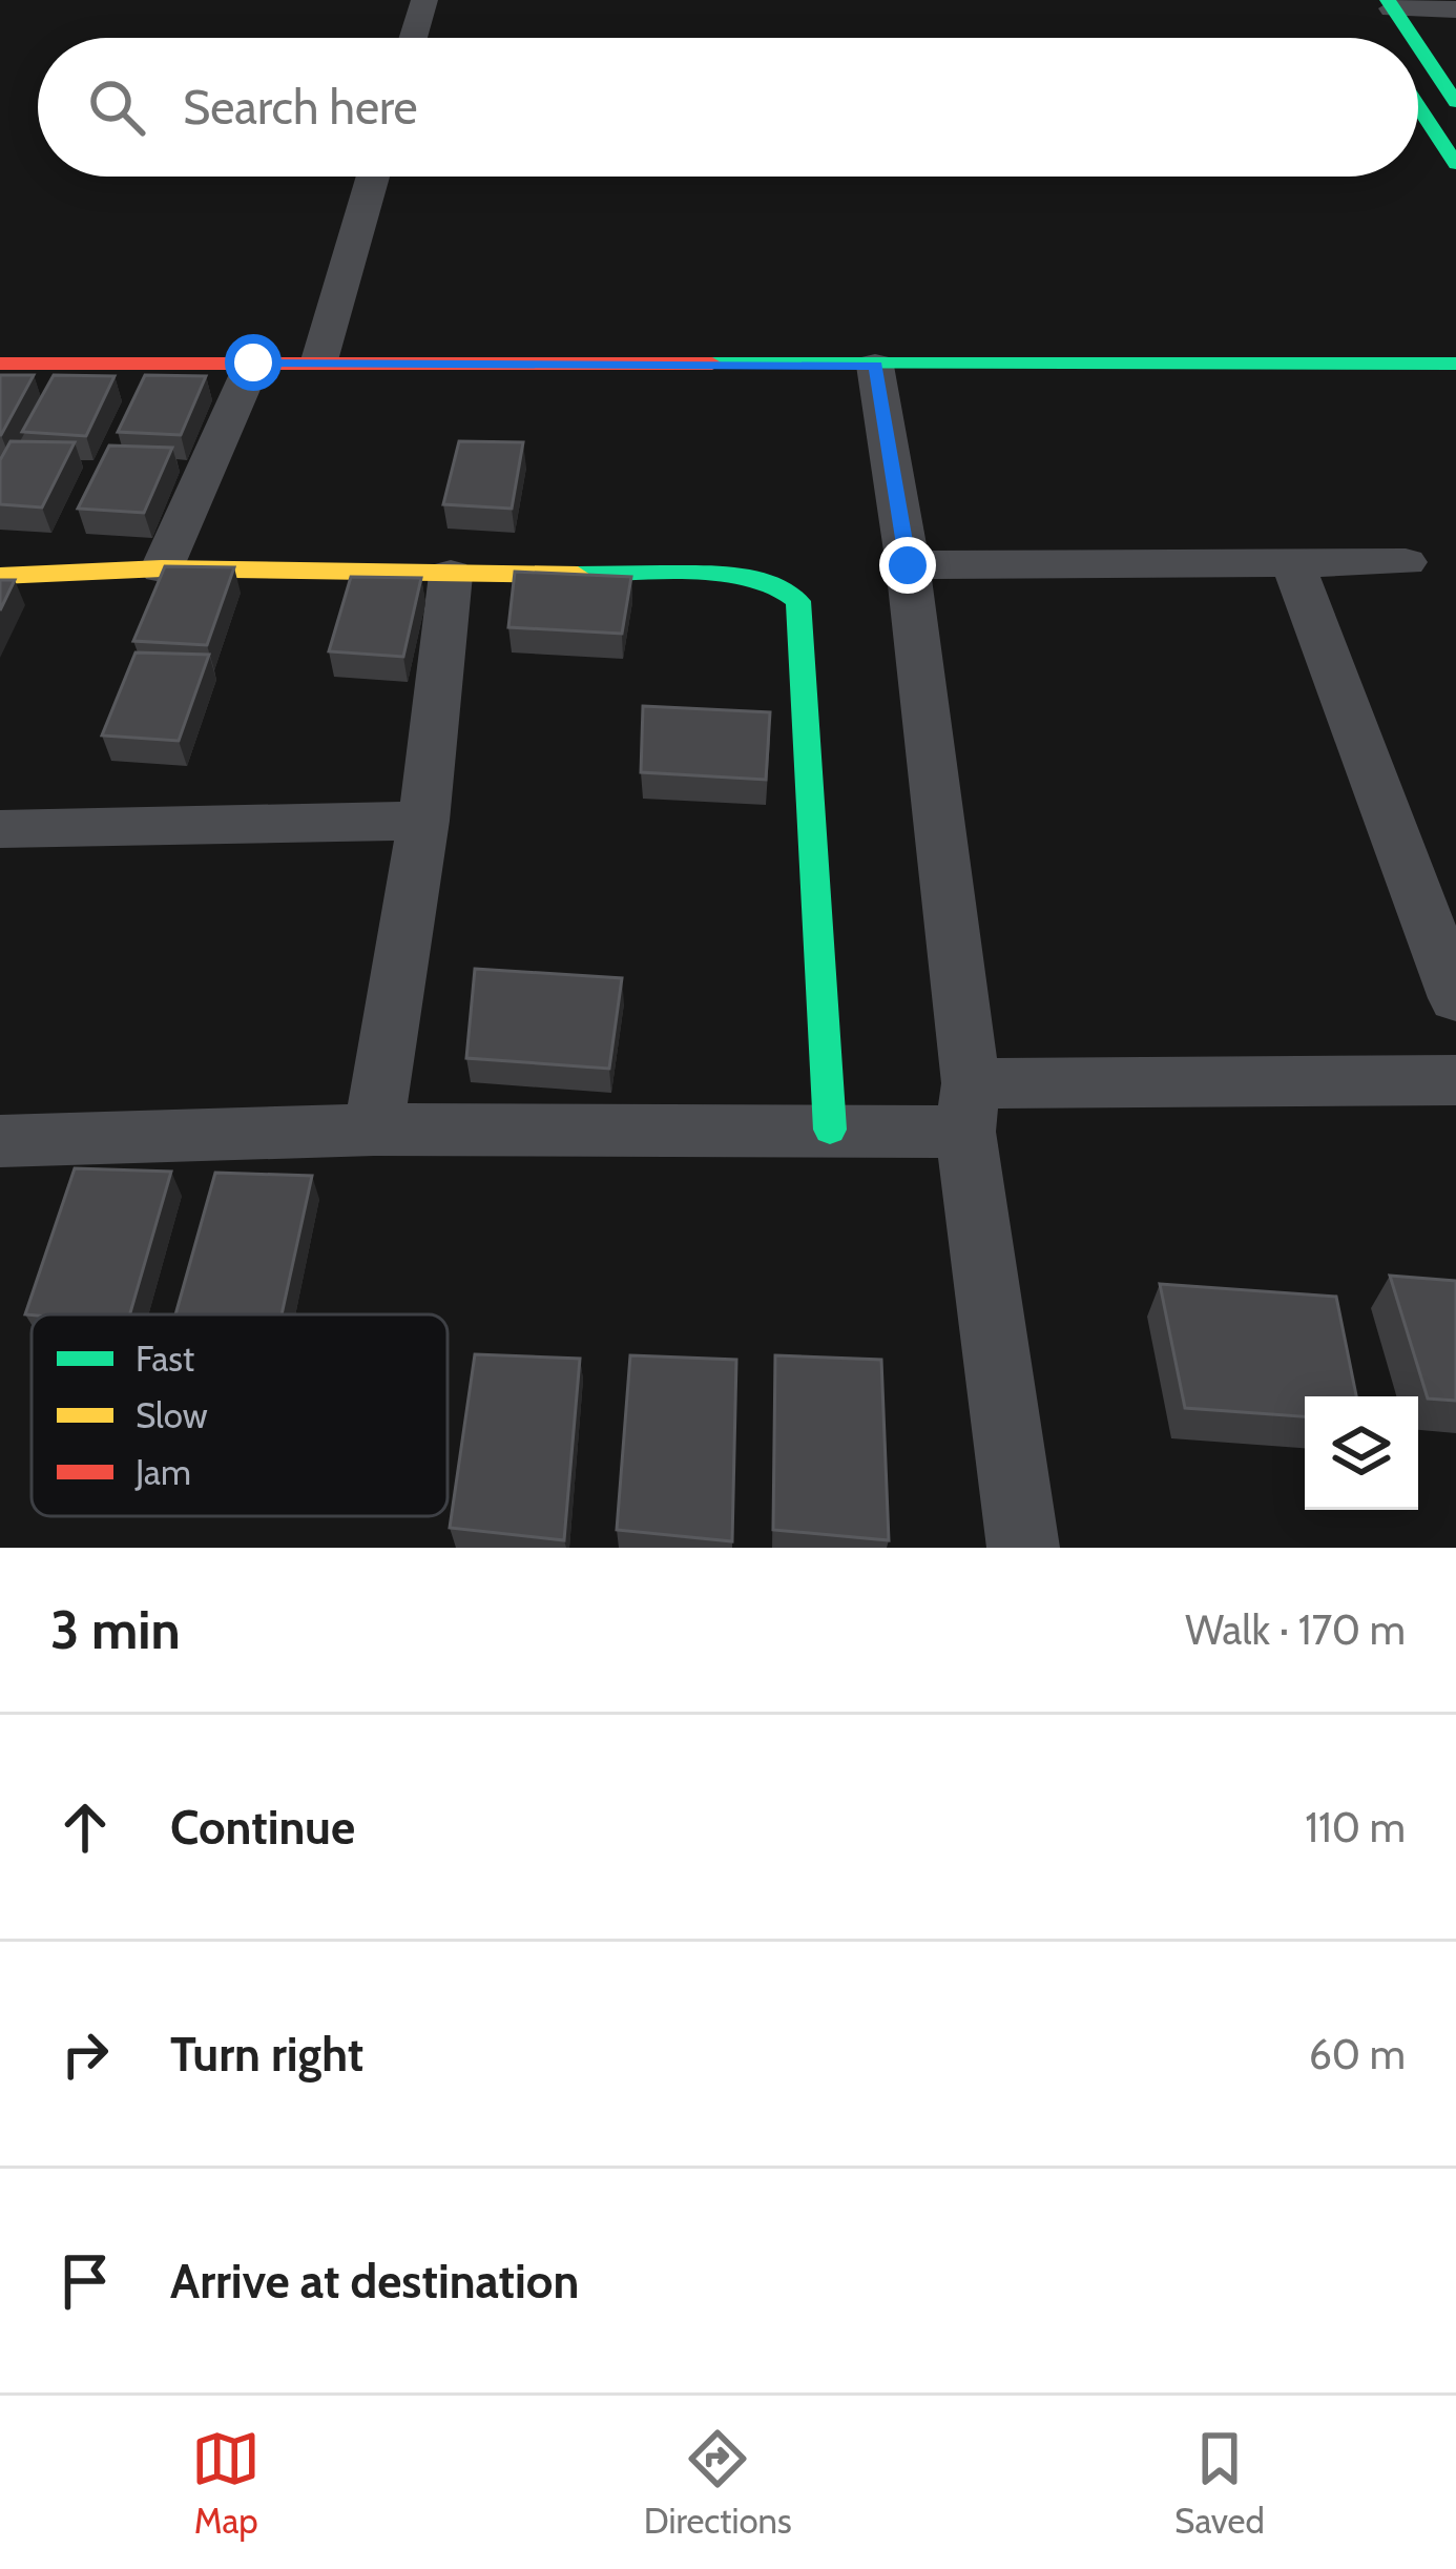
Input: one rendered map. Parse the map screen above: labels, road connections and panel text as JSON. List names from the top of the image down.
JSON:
{
  "legend": ["Fast", "Slow", "Jam"],
  "page": {
    "search": "Search here",
    "heading": ["3 min", "Walk · 170 m"],
    "list": [
      ["Continue", "110 m"],
      ["Turn right", "60 m"],
      "Arrive at destination"
    ],
    "nav": ["Map", "Directions", "Saved"]
  }
}
